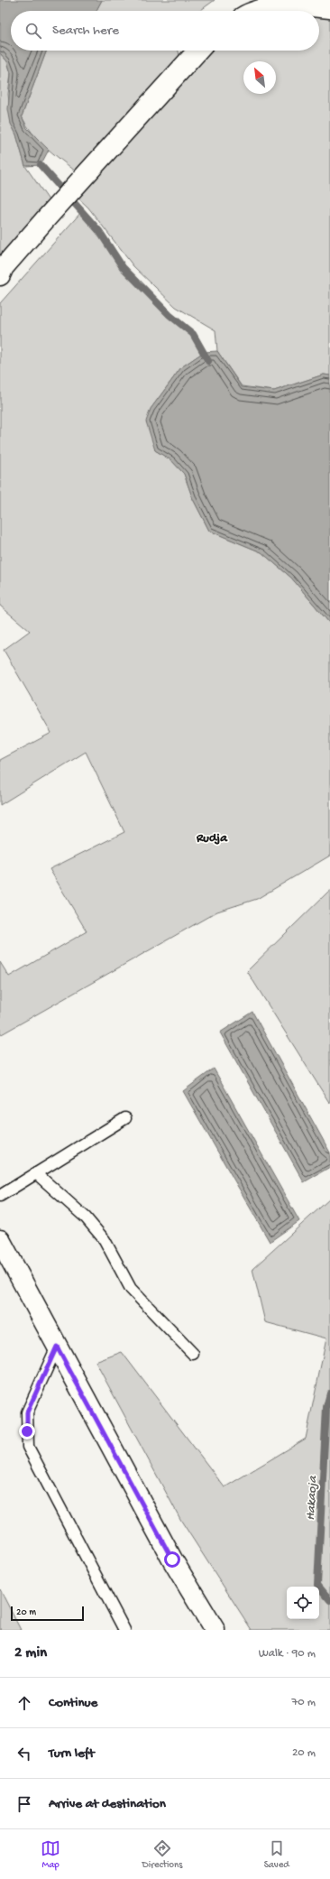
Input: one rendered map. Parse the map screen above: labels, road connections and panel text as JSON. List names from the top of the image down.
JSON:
{
  "districts": ["Rudja"],
  "water": ["Hakaoja"],
  "scale_bar": "20 m",
  "north": "top left",
  "page": {
    "search": "Search here",
    "scale": "20 m",
    "heading": ["2 min", "Walk · 90 m"],
    "list": [
      ["Continue", "70 m"],
      ["Turn left", "20 m"],
      "Arrive at destination"
    ],
    "nav": ["Map", "Directions", "Saved"]
  }
}
